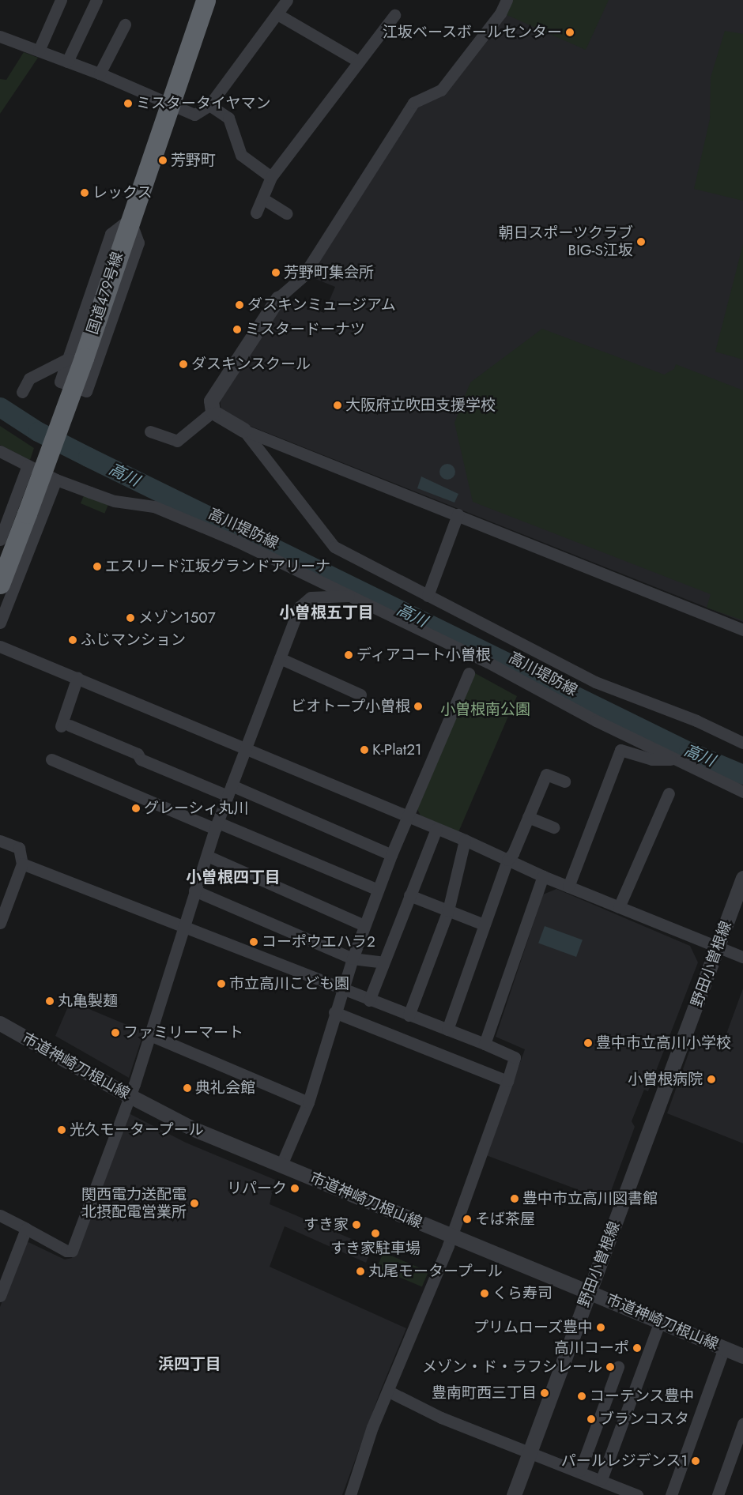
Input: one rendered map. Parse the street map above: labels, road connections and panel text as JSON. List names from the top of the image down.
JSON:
{
  "streets": {
    "highway": ["国道479号線"],
    "street": ["高川堤防線", "野田小曽根線", "市道神崎刀根山線"]
  },
  "crossings": [
    ["野田小曽根線", "市道神崎刀根山線"]
  ],
  "districts": ["小曽根五丁目", "小曽根四丁目", "浜四丁目"],
  "water": ["高川"],
  "parks": ["小曽根南公園"],
  "places": [
    "江坂ベースボールセンター",
    "ミスタータイヤマン",
    "芳野町",
    "レックス",
    "朝日スポーツクラブ BIG-S江坂",
    "芳野町集会所",
    "ダスキンミュージアム",
    "ミスタードーナツ",
    "ダスキンスクール",
    "大阪府立吹田支援学校",
    "エスリード江坂グランドアリーナ",
    "メゾン1507",
    "ふじマンション",
    "ディアコート小曽根",
    "ビオトープ小曽根",
    "K-Plat21",
    "グレーシィ丸川",
    "コーポウエハラ2",
    "市立高川こども園",
    "丸亀製麺",
    "ファミリーマート",
    "豊中市立高川小学校",
    "小曽根病院",
    "典礼会館",
    "光久モータープール",
    "リパーク",
    "豊中市立高川図書館",
    "関西電力送配電 北摂配電営業所",
    "そば茶屋",
    "すき家",
    "すき家駐車場",
    "丸尾モータープール",
    "くら寿司",
    "プリムローズ豊中",
    "高川コーポ",
    "メゾン・ド・ラフシレール",
    "豊南町西三丁目",
    "コーテンス豊中",
    "ブランコスタ",
    "パールレジデンス1"
  ]
}
